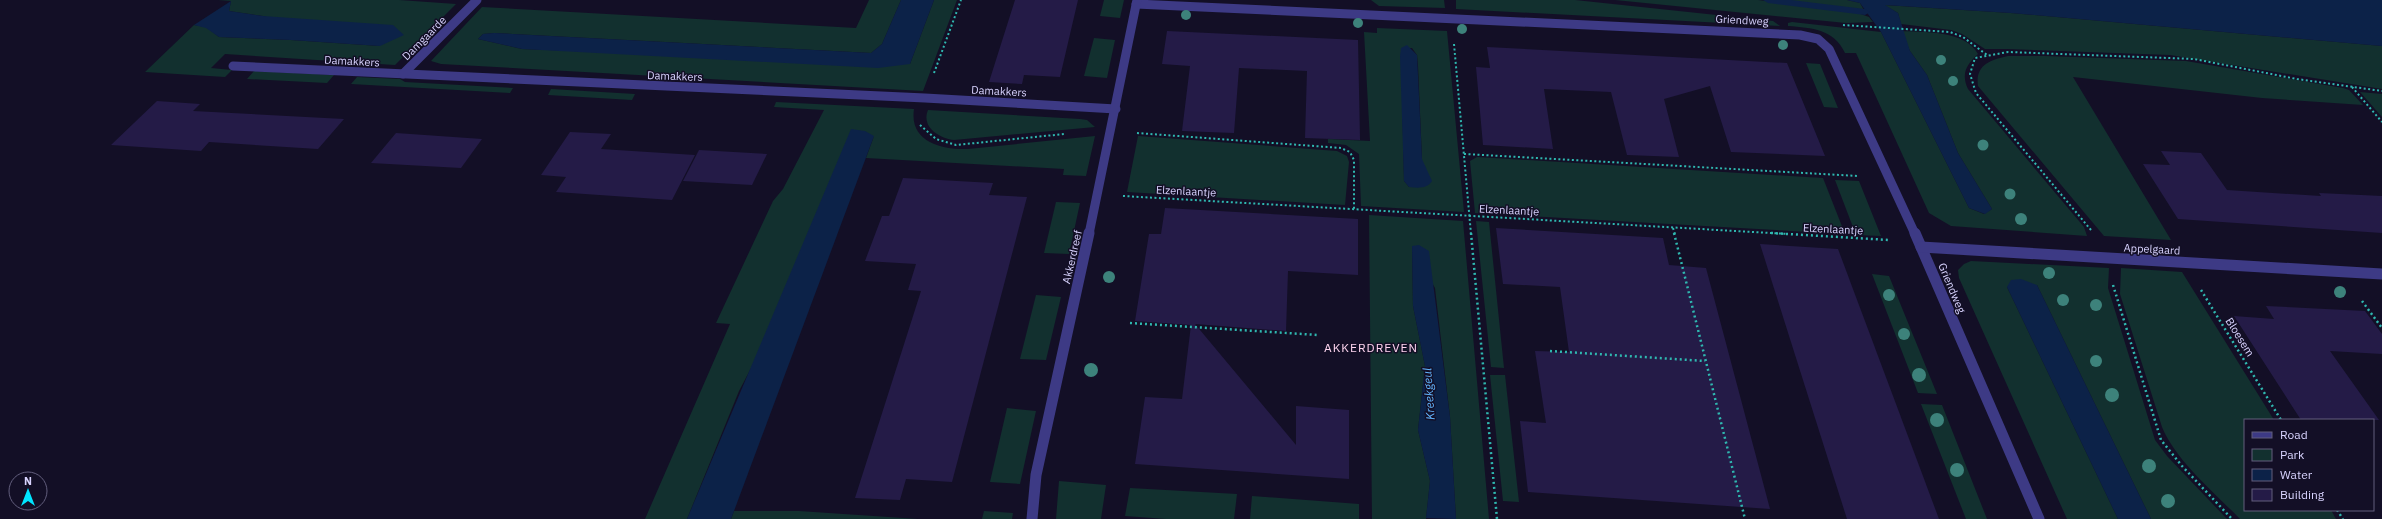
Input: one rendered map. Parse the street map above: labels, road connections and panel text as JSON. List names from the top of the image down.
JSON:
{
  "streets": {
    "street": [
      "Griendweg",
      "Damgaarde",
      "Damakkers",
      "Appelgaard",
      "Akkerdreef"
    ],
    "path": ["Elzenlaantje", "Bloesem"]
  },
  "crossings": [
    ["Griendweg", "Elzenlaantje"],
    ["Griendweg", "Appelgaard"],
    ["Griendweg", "Akkerdreef"],
    ["Damgaarde", "Damakkers"],
    ["Damakkers", "Akkerdreef"],
    ["Elzenlaantje", "Appelgaard"],
    ["Elzenlaantje", "Akkerdreef"],
    ["Appelgaard", "Bloesem"]
  ],
  "districts": ["AKKERDREVEN"],
  "water": ["Kreekgeul"],
  "legend": [
    "Road",
    "Park",
    "Water",
    "Building"
  ],
  "north": "top"
}
